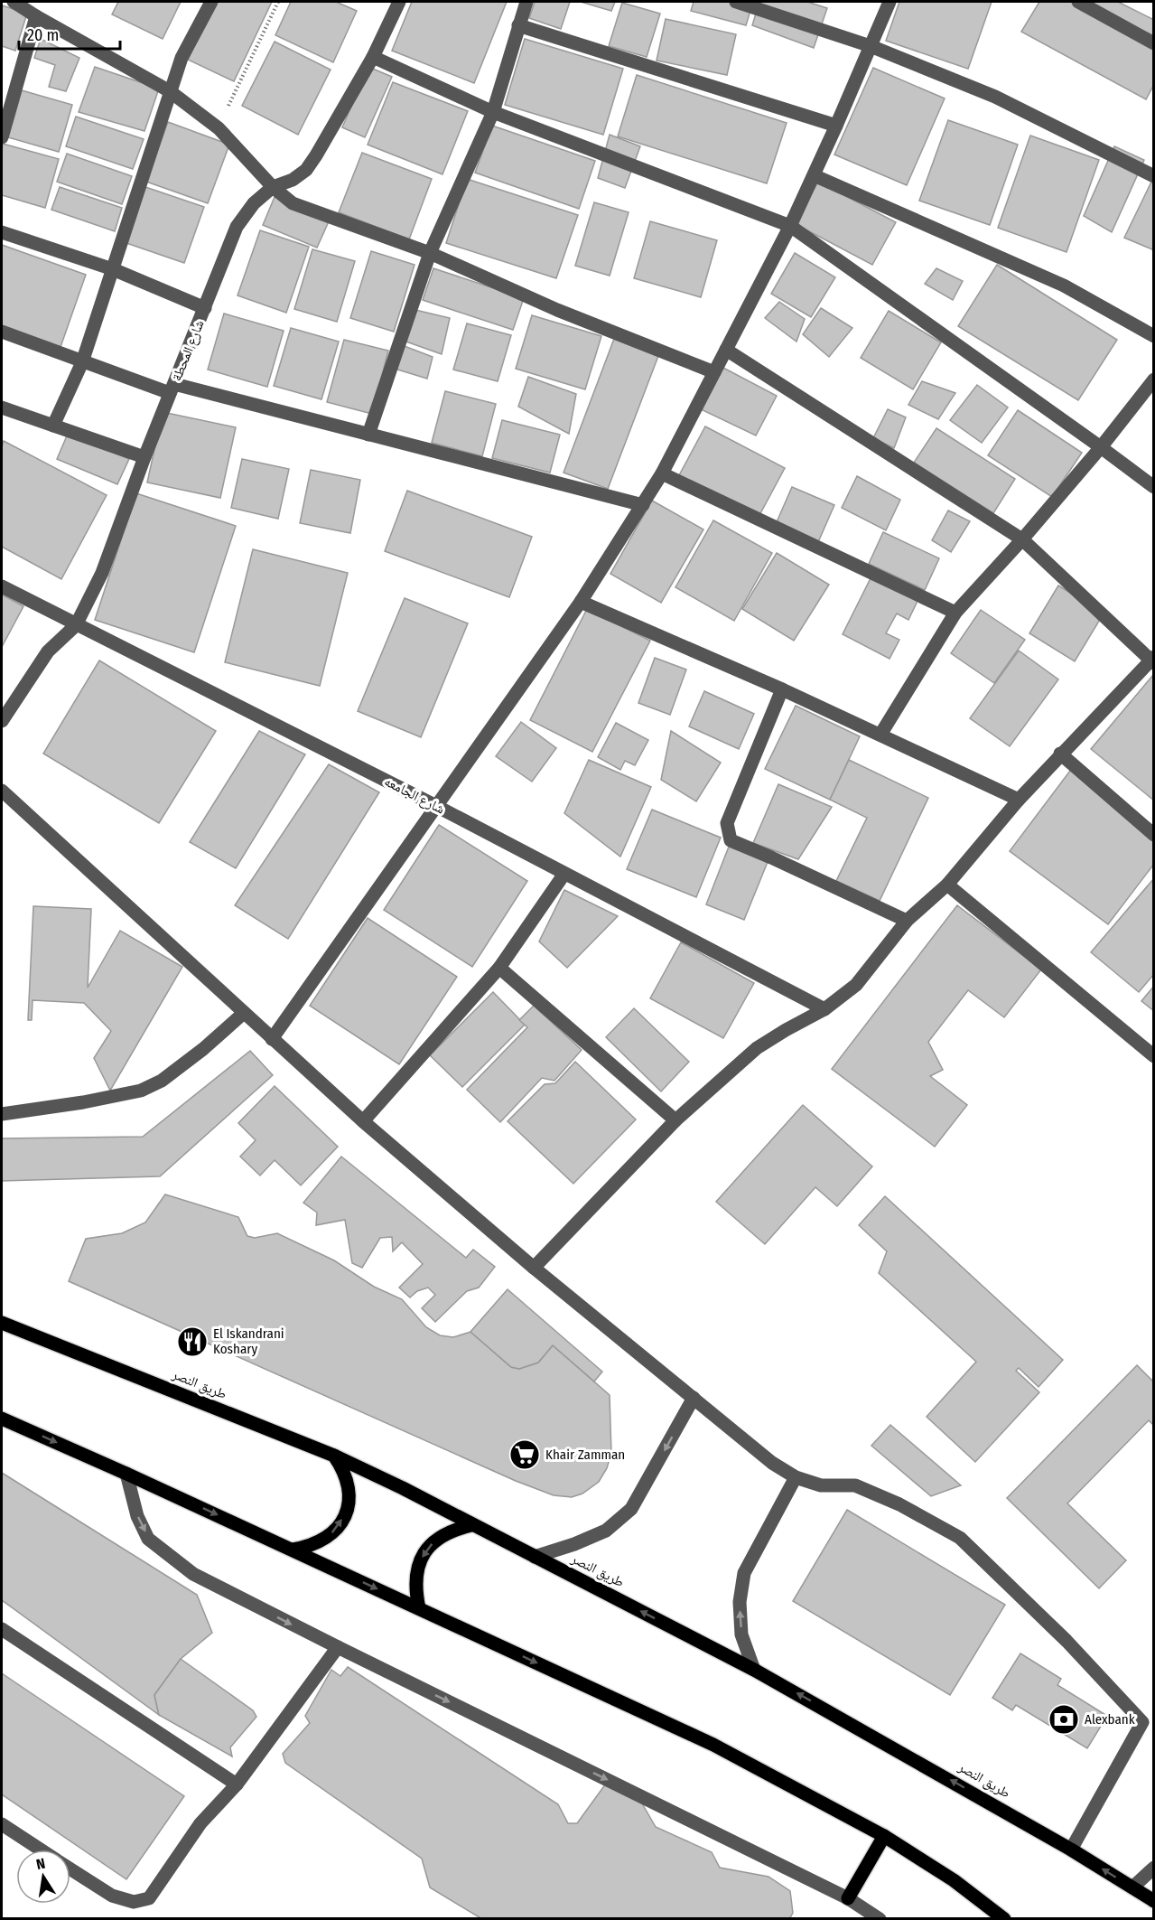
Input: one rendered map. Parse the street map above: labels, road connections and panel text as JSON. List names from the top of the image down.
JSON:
{
  "streets": {
    "main road": ["طريق النصر"],
    "street": ["شارع المحطة", "شارع الجامعه"]
  },
  "crossings": [
    ["شارع المحطة", "شارع الجامعه"]
  ],
  "places": {
    "restaurant": ["El Iskandrani Koshary"],
    "supermarket": ["Khair Zamman"],
    "bank": ["Alexbank"]
  },
  "scale_bar": "20 m",
  "north": "top"
}
